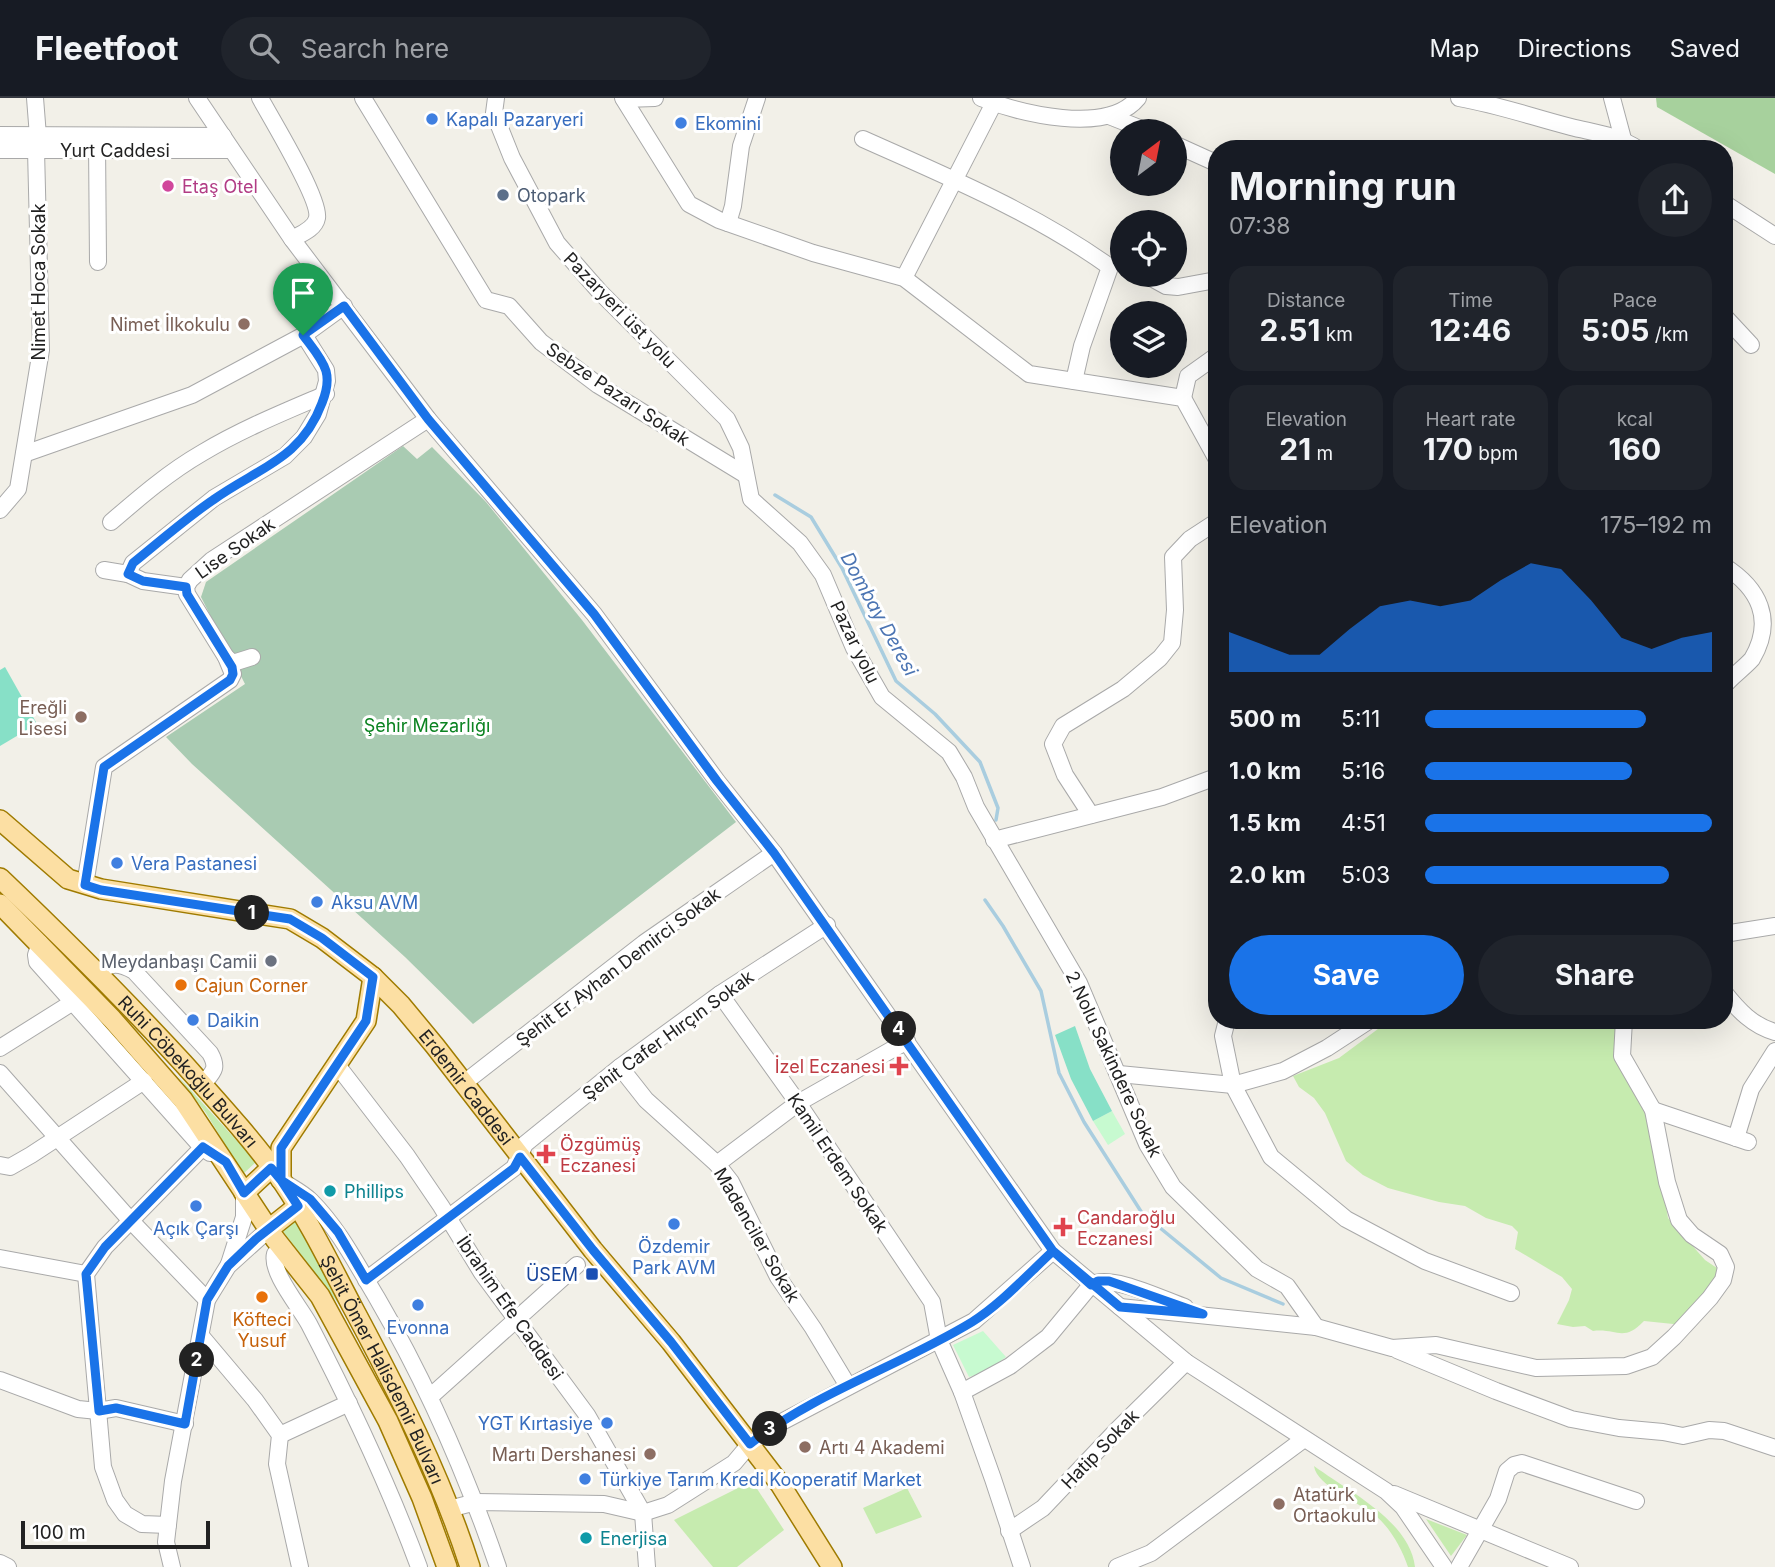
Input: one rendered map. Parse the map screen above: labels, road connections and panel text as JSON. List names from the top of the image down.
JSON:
{
  "streets": {
    "main road": ["Ruhi Cöbekoğlu Bulvarı", "Erdemir Caddesi", "Şehit Ömer Halisdemir Bulvarı"],
    "street": [
      "Yurt Caddesi",
      "Nimet Hoca Sokak",
      "Pazaryeri üst yolu",
      "Sebze Pazarı Sokak",
      "Lise Sokak",
      "Pazar yolu",
      "Şehit Er Ayhan Demirci Sokak",
      "Şehit Cafer Hırçın Sokak",
      "2 Nolu Sakindere Sokak",
      "Kamil Erdem Sokak",
      "Madenciler Sokak",
      "İbrahim Efe Caddesi",
      "Hatip Sokak"
    ]
  },
  "crossings": [
    ["Yurt Caddesi", "Nimet Hoca Sokak"],
    ["Pazaryeri üst yolu", "Sebze Pazarı Sokak"],
    ["Pazaryeri üst yolu", "Pazar yolu"],
    ["Sebze Pazarı Sokak", "Pazar yolu"],
    ["Pazar yolu", "2 Nolu Sakindere Sokak"],
    ["Şehit Er Ayhan Demirci Sokak", "Erdemir Caddesi"],
    ["Şehit Cafer Hırçın Sokak", "Erdemir Caddesi"],
    ["Şehit Cafer Hırçın Sokak", "Kamil Erdem Sokak"],
    ["Şehit Cafer Hırçın Sokak", "Madenciler Sokak"],
    ["Şehit Cafer Hırçın Sokak", "İbrahim Efe Caddesi"],
    ["Ruhi Cöbekoğlu Bulvarı", "Şehit Ömer Halisdemir Bulvarı"],
    ["Kamil Erdem Sokak", "Hatip Sokak"]
  ],
  "water": ["Dombay Deresi"],
  "parks": ["Şehir Mezarlığı"],
  "places": {
    "other": [
      "Kapalı Pazaryeri",
      "Ekomini",
      "Etaş Otel",
      "Otopark",
      "Nimet İlkokulu",
      "Ereğli Lisesi",
      "Vera Pastanesi",
      "Aksu AVM",
      "Meydanbaşı Camii",
      "Cajun Corner",
      "Daikin",
      "Phillips",
      "Açık Çarşı",
      "Özdemir Park AVM",
      "Köfteci Yusuf",
      "Evonna",
      "YGT Kırtasiye",
      "Artı 4 Akademi",
      "Martı Dershanesi",
      "Türkiye Tarım Kredi Kooperatif Market",
      "Atatürk Ortaokulu",
      "Enerjisa"
    ],
    "health": ["İzel Eczanesi", "Özgümüş Eczanesi", "Candaroğlu Eczanesi"],
    "transit": ["ÜSEM"]
  },
  "scale_bar": "100 m",
  "north": "top right",
  "page": {
    "header": "Fleetfoot",
    "search": "Search here",
    "nav": ["Map", "Directions", "Saved"],
    "heading": ["Morning run", "07:38"],
    "stats": [
      ["Distance", "2.51 km"],
      ["Time", "12:46"],
      ["Pace", "5:05 /km"],
      ["Elevation", "21 m"],
      ["Heart rate", "170 bpm"],
      ["kcal", "160"]
    ],
    "chart": ["Elevation", "175–192 m"],
    "list": [
      {
        "name": "500 m",
        "note": "5:11"
      },
      {
        "name": "1.0 km",
        "note": "5:16"
      },
      {
        "name": "1.5 km",
        "note": "4:51"
      },
      {
        "name": "2.0 km",
        "note": "5:03"
      }
    ],
    "pins": [
      "1",
      "4",
      "2",
      "3"
    ],
    "buttons": ["Save", "Share"],
    "scale": "100 m"
  }
}
